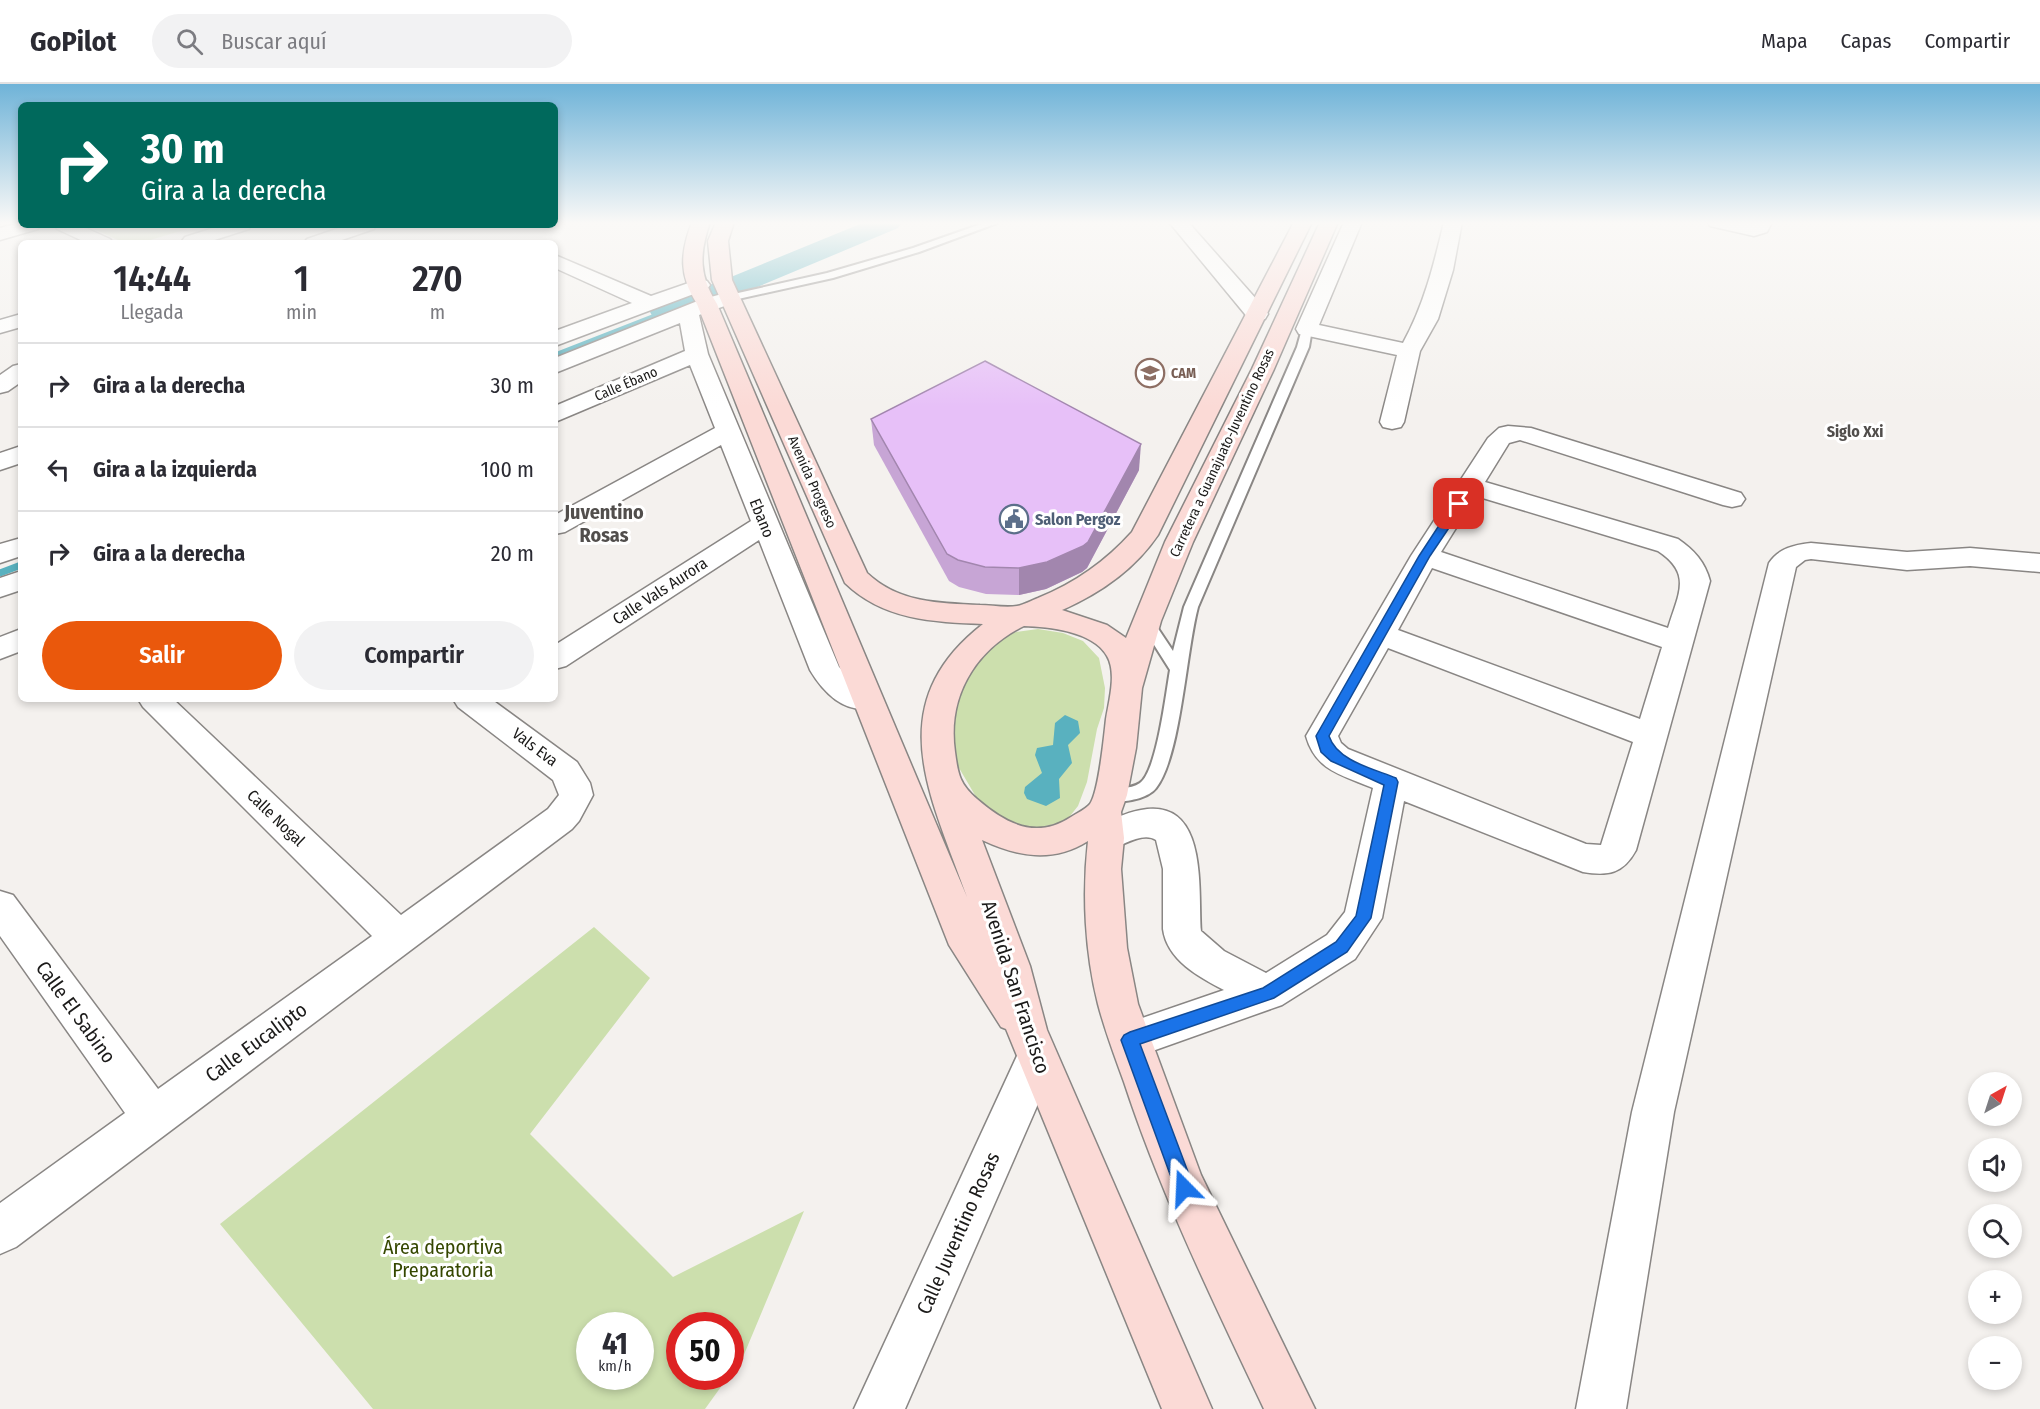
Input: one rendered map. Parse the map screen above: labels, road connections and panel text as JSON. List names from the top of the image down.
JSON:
{
  "streets": {
    "main road": ["Carretera a Guanajuato-Juventino Rosas", "Avenida Progreso", "Avenida San Francisco"],
    "street": [
      "Calle Ébano",
      "Ebano",
      "Calle Vals Aurora",
      "Vals Eva",
      "Calle Nogal",
      "Calle El Sabino",
      "Calle Eucalipto",
      "Calle Juventino Rosas"
    ]
  },
  "crossings": [
    ["Calle Ébano", "Ebano"],
    ["Carretera a Guanajuato-Juventino Rosas", "Avenida Progreso"],
    ["Carretera a Guanajuato-Juventino Rosas", "Avenida San Francisco"],
    ["Avenida Progreso", "Ebano"],
    ["Avenida Progreso", "Avenida San Francisco"],
    ["Avenida Progreso", "Calle Juventino Rosas"],
    ["Ebano", "Calle Vals Aurora"],
    ["Vals Eva", "Calle Eucalipto"],
    ["Calle Nogal", "Calle Eucalipto"],
    ["Avenida San Francisco", "Calle Juventino Rosas"],
    ["Calle El Sabino", "Calle Eucalipto"]
  ],
  "districts": ["Siglo Xxi", "Juventino Rosas"],
  "parks": ["Área deportiva Preparatoria"],
  "places": {
    "school or university": ["CAM"],
    "public building": ["Salon Pergoz"]
  },
  "north": "top right",
  "page": {
    "header": "GoPilot",
    "search": "Buscar aquí",
    "nav": ["Mapa", "Capas", "Compartir"],
    "turn": ["30 m", "Gira a la derecha"],
    "eta": [
      "14:44",
      "Llegada",
      "1",
      "min",
      "270",
      "m"
    ],
    "list": [
      {
        "name": "Gira a la derecha",
        "value": "30 m"
      },
      {
        "name": "Gira a la izquierda",
        "value": "100 m"
      },
      {
        "name": "Gira a la derecha",
        "value": "20 m"
      }
    ],
    "buttons": ["Salir", "Compartir"],
    "map_buttons": ["+", "−"],
    "speed": "41 km/h",
    "limit": "50"
  }
}
